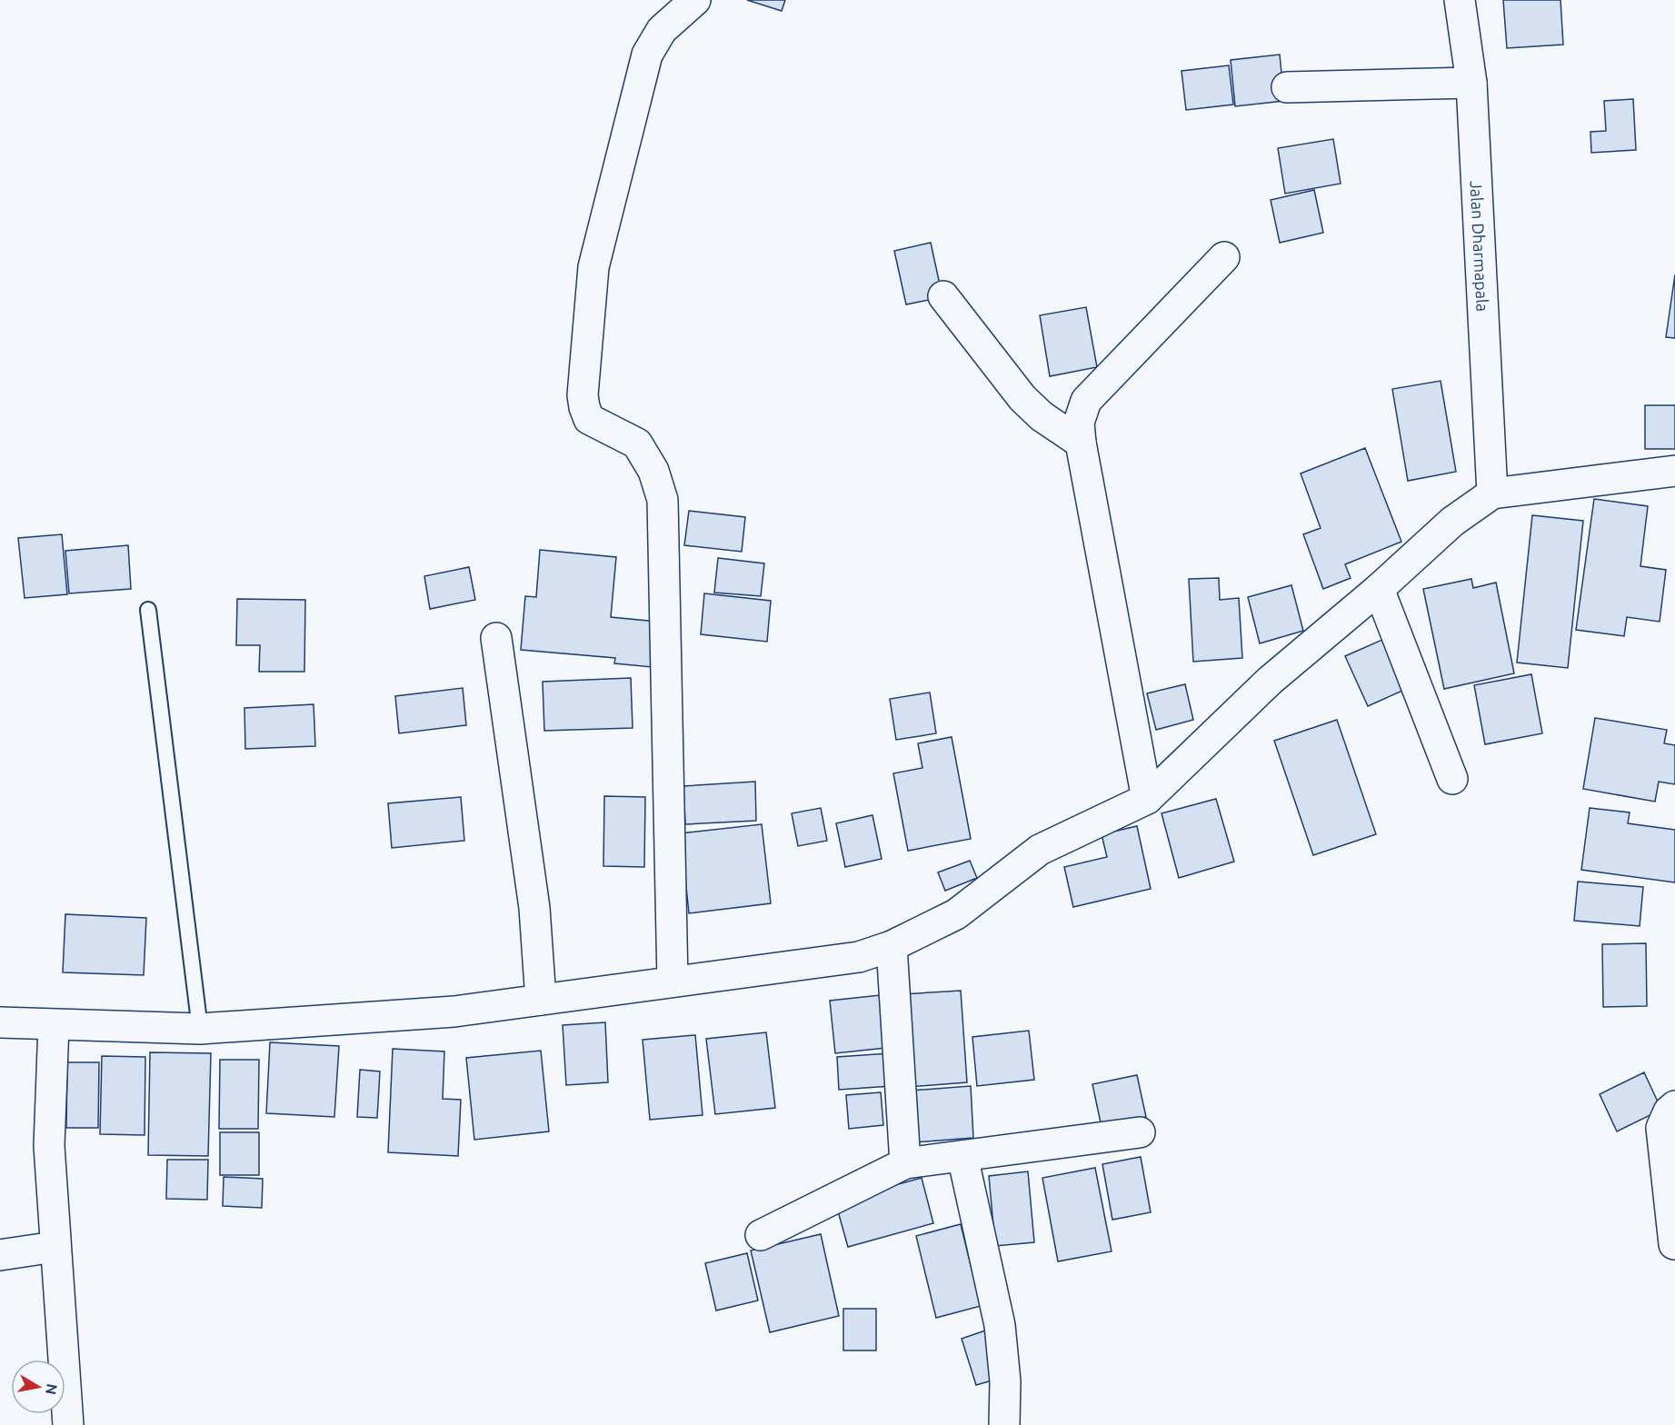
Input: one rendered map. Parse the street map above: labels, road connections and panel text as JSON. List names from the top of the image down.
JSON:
{
  "streets": {
    "street": ["Jalan Dharmapala"]
  },
  "north": "right"
}
